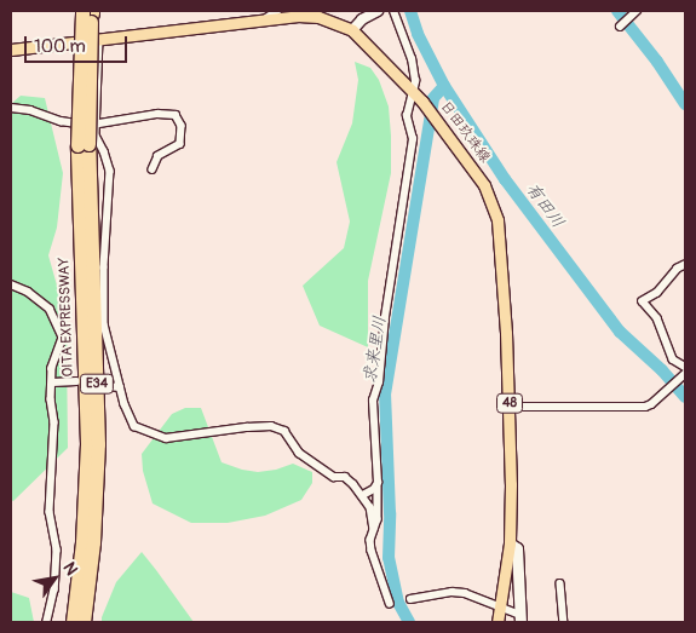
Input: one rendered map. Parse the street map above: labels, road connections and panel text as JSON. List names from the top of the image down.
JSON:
{
  "streets": {
    "highway": ["OITA EXPRESSWAY", "E34"],
    "main road": ["日田玖珠線", "48"]
  },
  "water": ["有田川", "求来里川"],
  "scale_bar": "100 m",
  "north": "top right"
}
